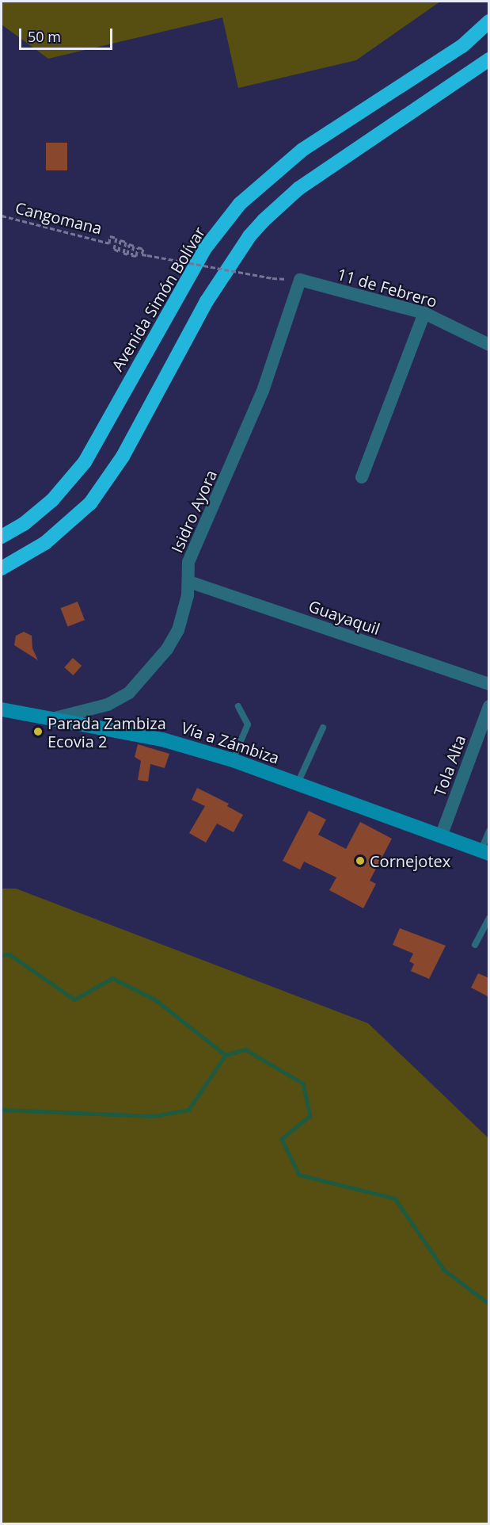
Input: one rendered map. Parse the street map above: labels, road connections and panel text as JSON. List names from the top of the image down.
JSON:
{
  "streets": {
    "highway": ["Avenida Simón Bolívar"],
    "street": [
      "11 de Febrero",
      "Isidro Ayora",
      "Guayaquil",
      "Vía a Zámbiza",
      "Tola Alta"
    ],
    "path": ["Cangomana"]
  },
  "crossings": [
    ["11 de Febrero", "Isidro Ayora"],
    ["Isidro Ayora", "Guayaquil"],
    ["Isidro Ayora", "Vía a Zámbiza"],
    ["Vía a Zámbiza", "Tola Alta"]
  ],
  "places": ["Parada Zambiza Ecovia 2", "Cornejotex"],
  "scale_bar": "50 m"
}
